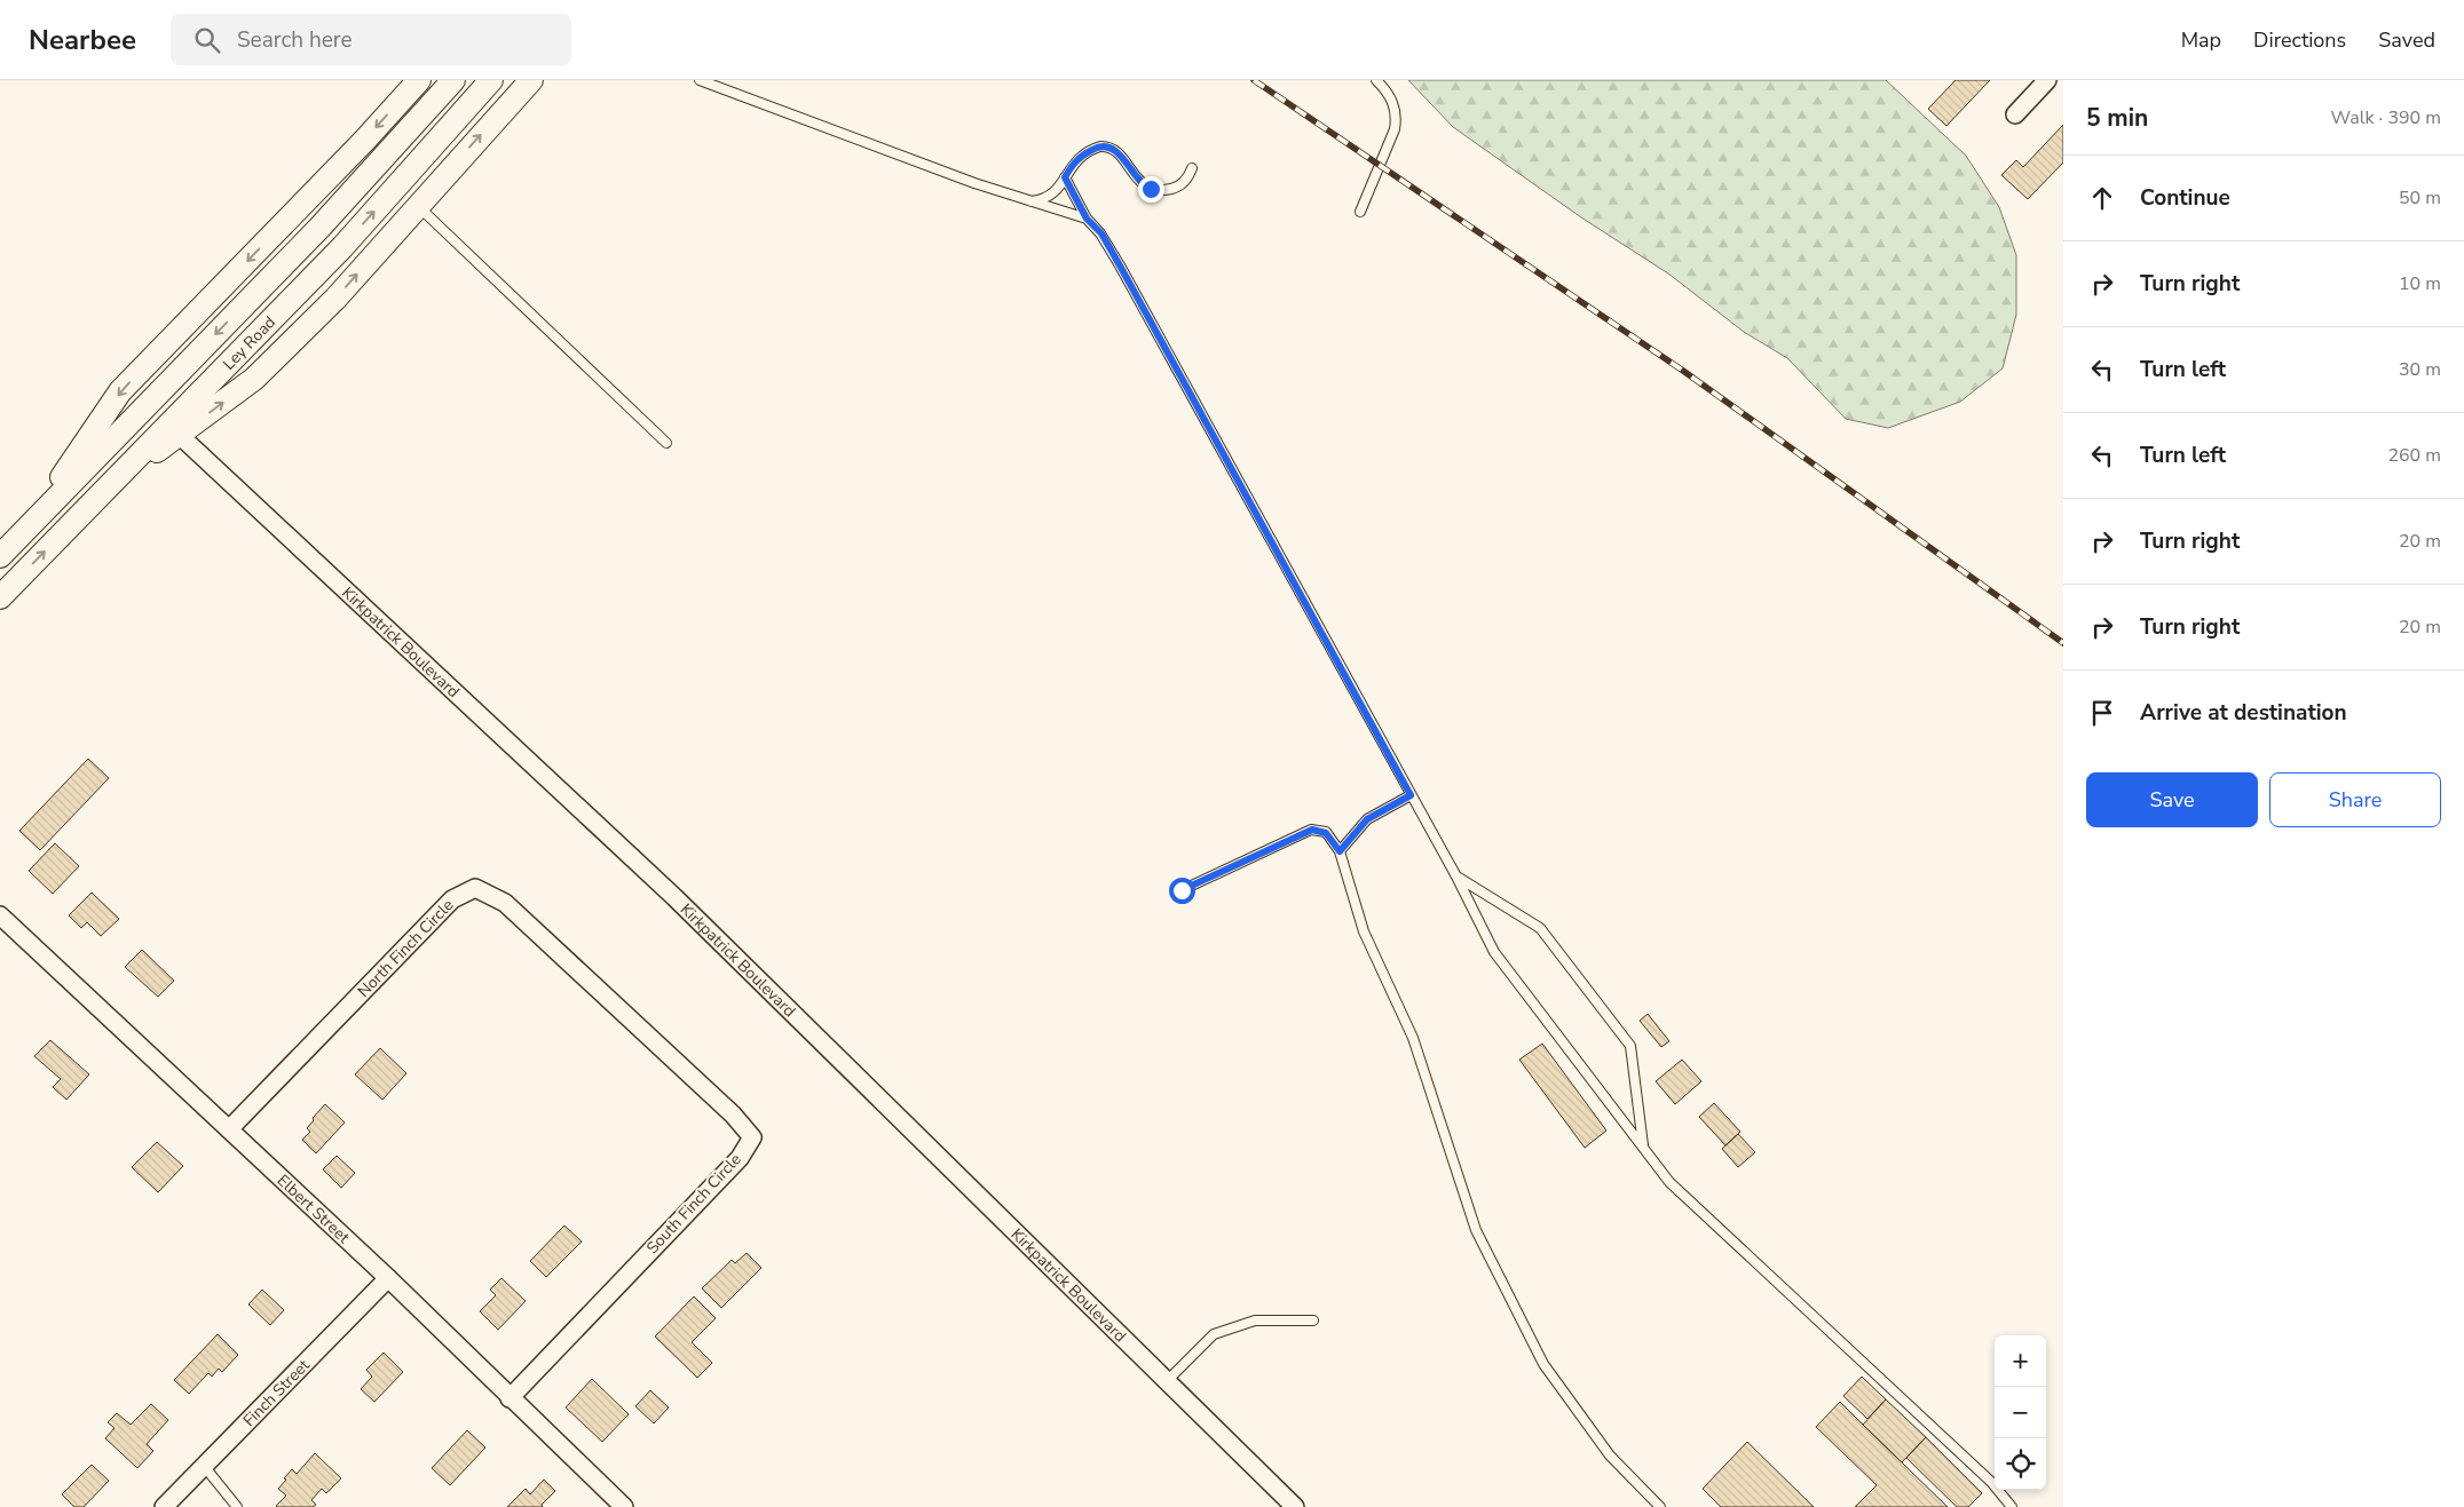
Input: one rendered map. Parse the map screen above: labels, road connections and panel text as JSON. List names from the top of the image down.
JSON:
{
  "streets": {
    "main road": ["Ley Road"],
    "street": [
      "Kirkpatrick Boulevard",
      "North Finch Circle",
      "South Finch Circle",
      "Elbert Street",
      "Finch Street"
    ]
  },
  "crossings": [
    ["Ley Road", "Kirkpatrick Boulevard"],
    ["North Finch Circle", "South Finch Circle"],
    ["North Finch Circle", "Elbert Street"],
    ["South Finch Circle", "Elbert Street"],
    ["Elbert Street", "Finch Street"]
  ],
  "page": {
    "header": "Nearbee",
    "search": "Search here",
    "nav": ["Map", "Directions", "Saved"],
    "heading": ["5 min", "Walk · 390 m"],
    "list": [
      ["Continue", "50 m"],
      ["Turn right", "10 m"],
      ["Turn left", "30 m"],
      ["Turn left", "260 m"],
      ["Turn right", "20 m"],
      ["Turn right", "20 m"],
      "Arrive at destination"
    ],
    "buttons": ["Save", "Share"],
    "map_buttons": ["+", "−"]
  }
}
